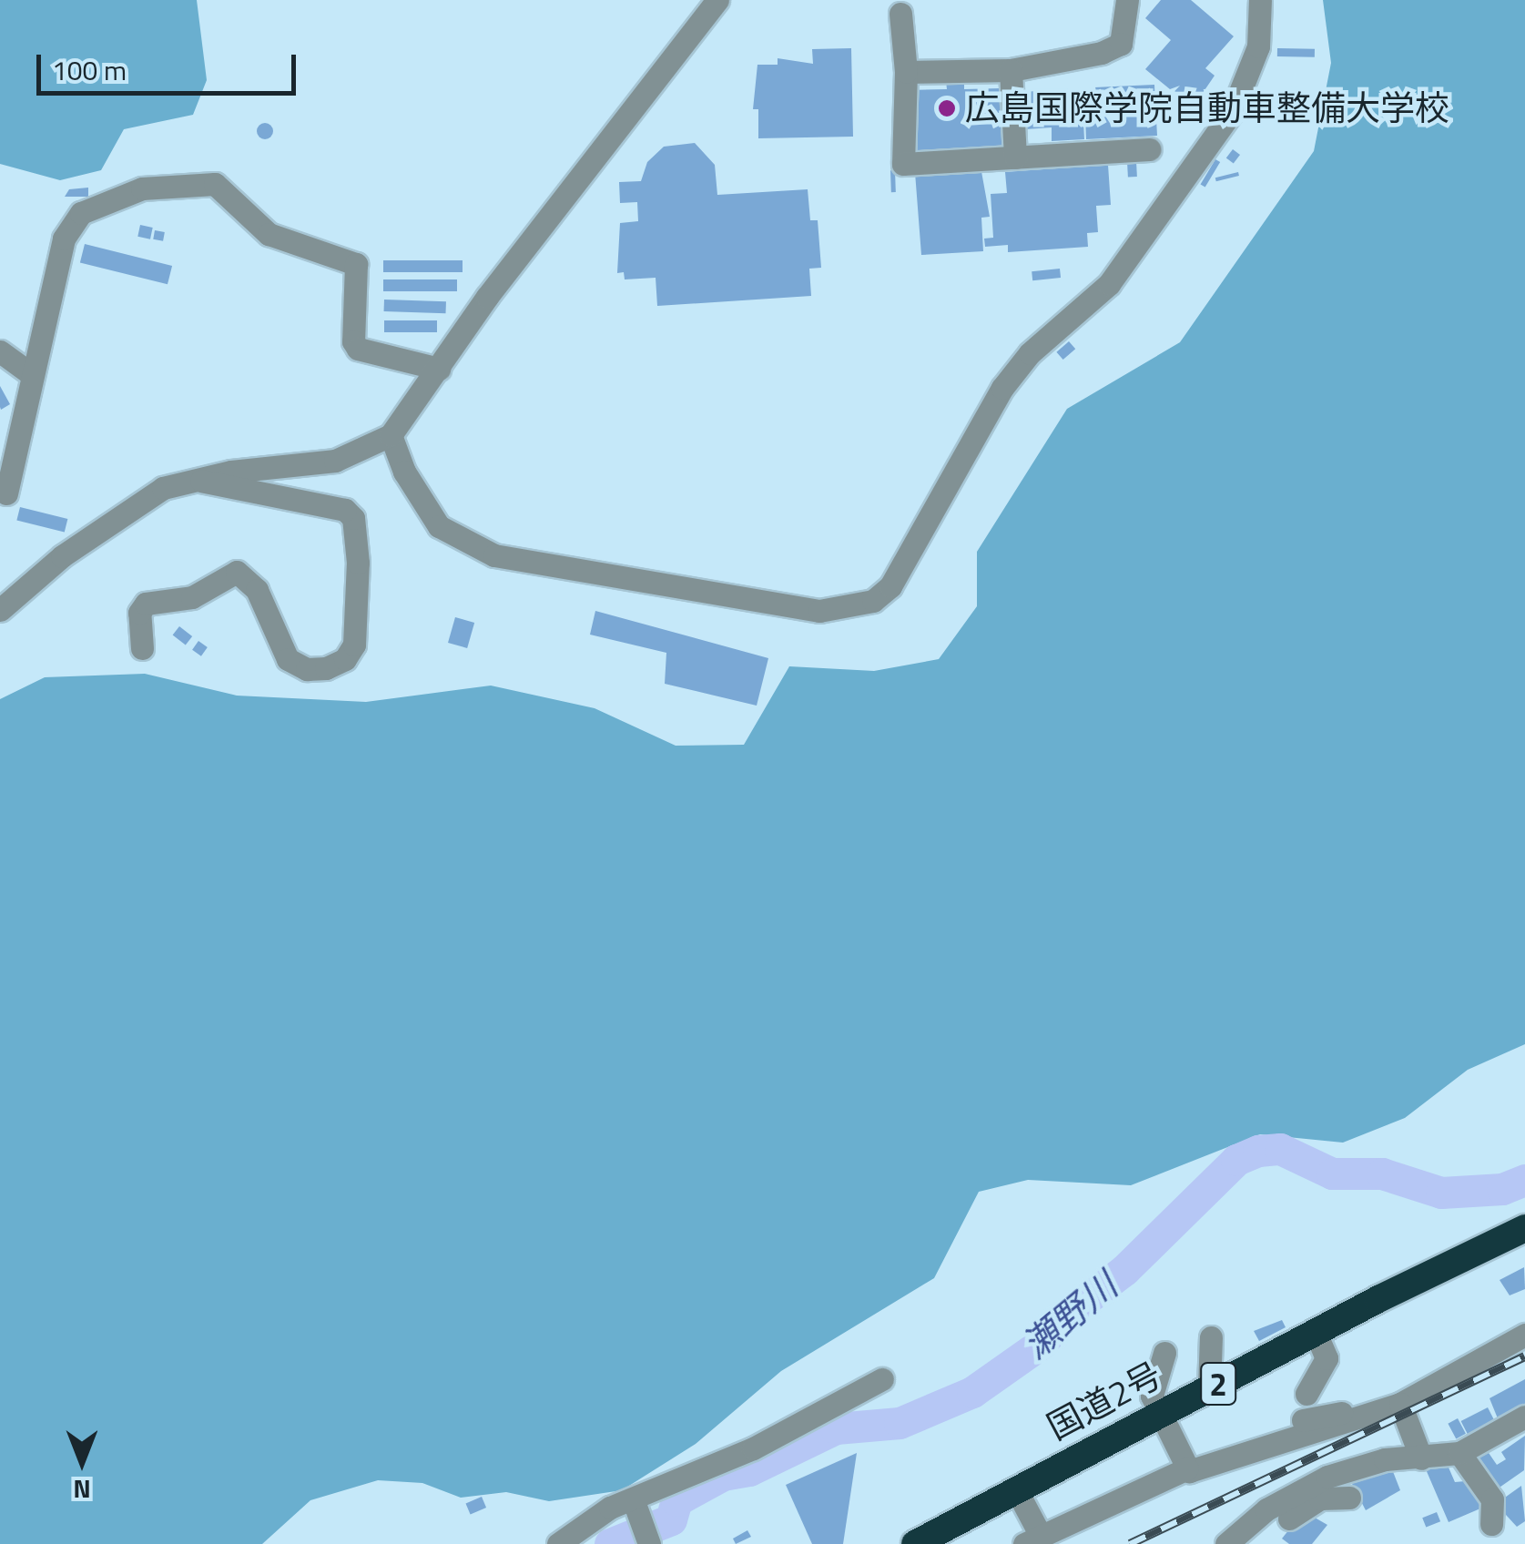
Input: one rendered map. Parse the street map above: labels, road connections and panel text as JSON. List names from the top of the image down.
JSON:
{
  "streets": {
    "highway": ["2", "国道2号"]
  },
  "water": ["瀬野川"],
  "places": ["広島国際学院自動車整備大学校"],
  "scale_bar": "100 m",
  "north": "bottom"
}
